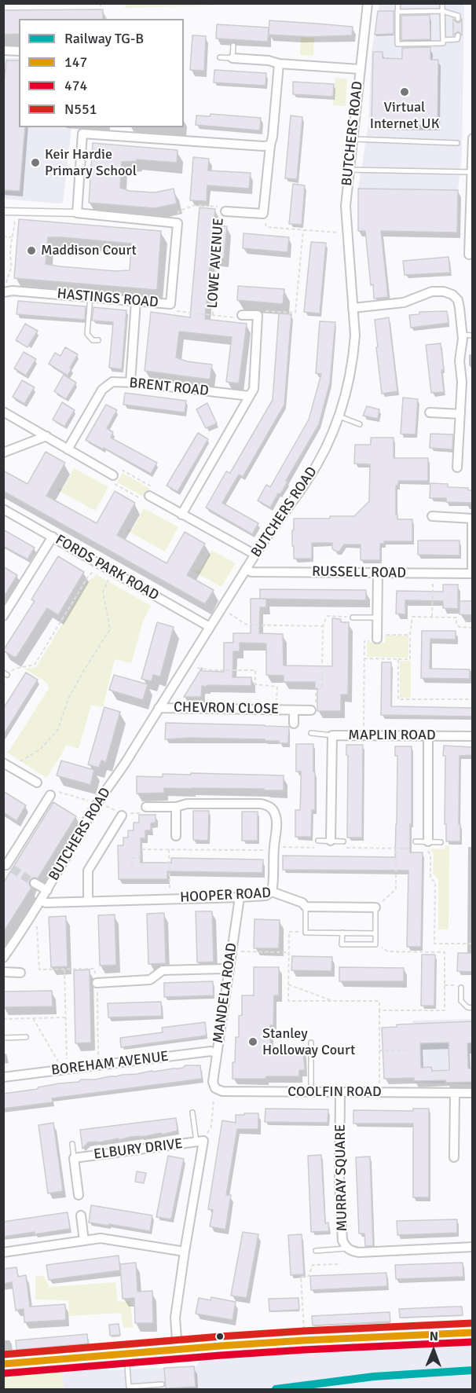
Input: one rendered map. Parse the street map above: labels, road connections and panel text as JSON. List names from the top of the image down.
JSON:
{
  "streets": {
    "street": [
      "BUTCHERS ROAD",
      "LOWE AVENUE",
      "HASTINGS ROAD",
      "BRENT ROAD",
      "FORDS PARK ROAD",
      "RUSSELL ROAD",
      "CHEVRON CLOSE",
      "MAPLIN ROAD",
      "HOOPER ROAD",
      "MANDELA ROAD",
      "BOREHAM AVENUE",
      "COOLFIN ROAD",
      "ELBURY DRIVE",
      "MURRAY SQUARE"
    ]
  },
  "crossings": [
    ["BUTCHERS ROAD", "FORDS PARK ROAD"],
    ["BUTCHERS ROAD", "RUSSELL ROAD"],
    ["BUTCHERS ROAD", "CHEVRON CLOSE"],
    ["BUTCHERS ROAD", "HOOPER ROAD"],
    ["HOOPER ROAD", "MANDELA ROAD"],
    ["MANDELA ROAD", "BOREHAM AVENUE"],
    ["MANDELA ROAD", "COOLFIN ROAD"],
    ["COOLFIN ROAD", "MURRAY SQUARE"]
  ],
  "places": [
    "Virtual Internet UK",
    "Keir Hardie Primary School",
    "Maddison Court",
    "Stanley Holloway Court"
  ],
  "lines": [
    "transit line N551",
    "transit line 147",
    "transit line 474",
    "rail line TG-B"
  ],
  "legend": [
    "Railway TG-B",
    "147",
    "474",
    "N551"
  ],
  "north": "top"
}
